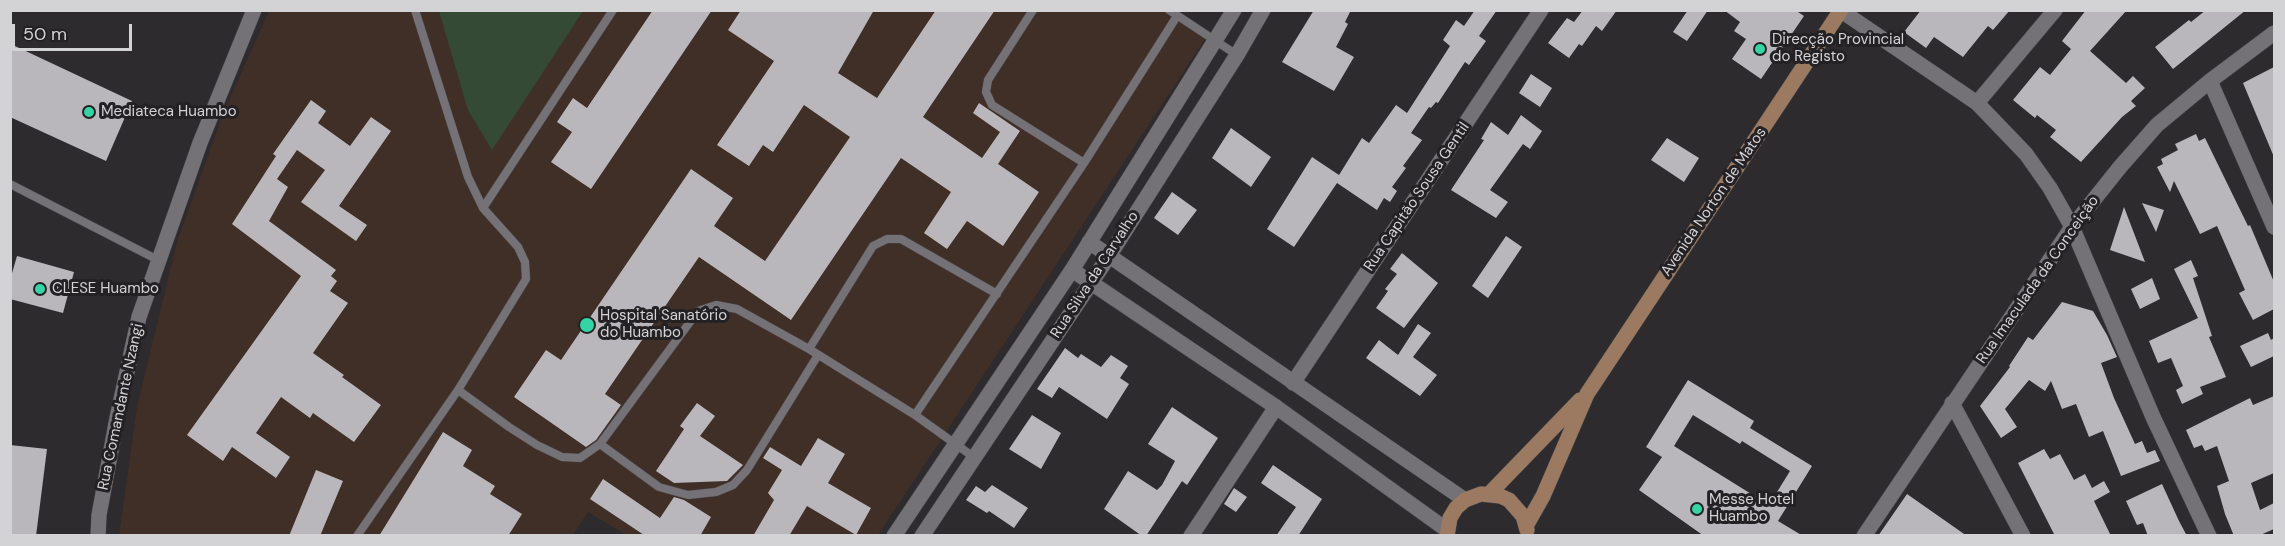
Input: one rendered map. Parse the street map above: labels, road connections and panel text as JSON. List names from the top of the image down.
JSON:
{
  "streets": {
    "main road": ["Avenida Norton de Matos"],
    "street": [
      "Rua Capitão Sousa Gentil",
      "Rua Silva da Carvalho",
      "Rua Imaculada da Conceição",
      "Rua Comandante Nzangi"
    ]
  },
  "places": [
    "Direcção Provincial do Registo",
    "Mediateca Huambo",
    "CLESE Huambo",
    "Hospital Sanatório do Huambo",
    "Messe Hotel Huambo"
  ],
  "scale_bar": "50 m"
}
